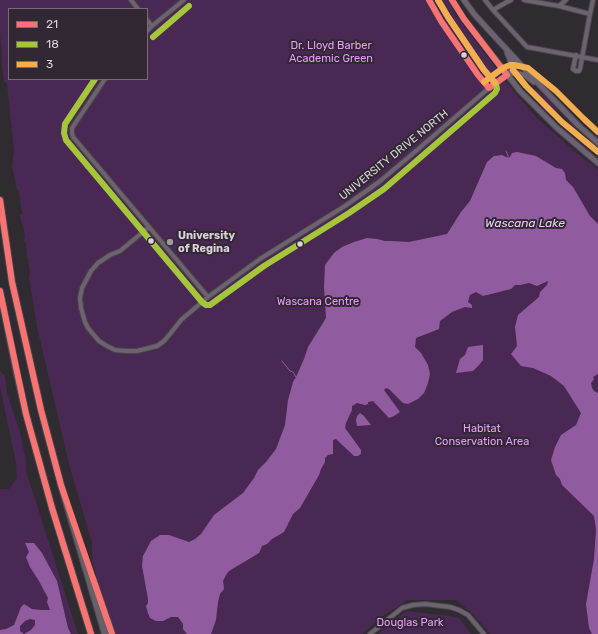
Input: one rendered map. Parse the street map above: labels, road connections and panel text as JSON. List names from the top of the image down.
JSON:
{
  "streets": {
    "street": ["UNIVERSITY DRIVE NORTH"]
  },
  "water": ["Wascana Lake"],
  "parks": [
    "Dr. Lloyd Barber Academic Green",
    "Wascana Centre",
    "Habitat Conservation Area",
    "Douglas Park"
  ],
  "places": ["University of Regina"],
  "lines": ["transit line 21", "transit line 18", "transit line 3"],
  "legend": ["21", "18", "3"]
}
